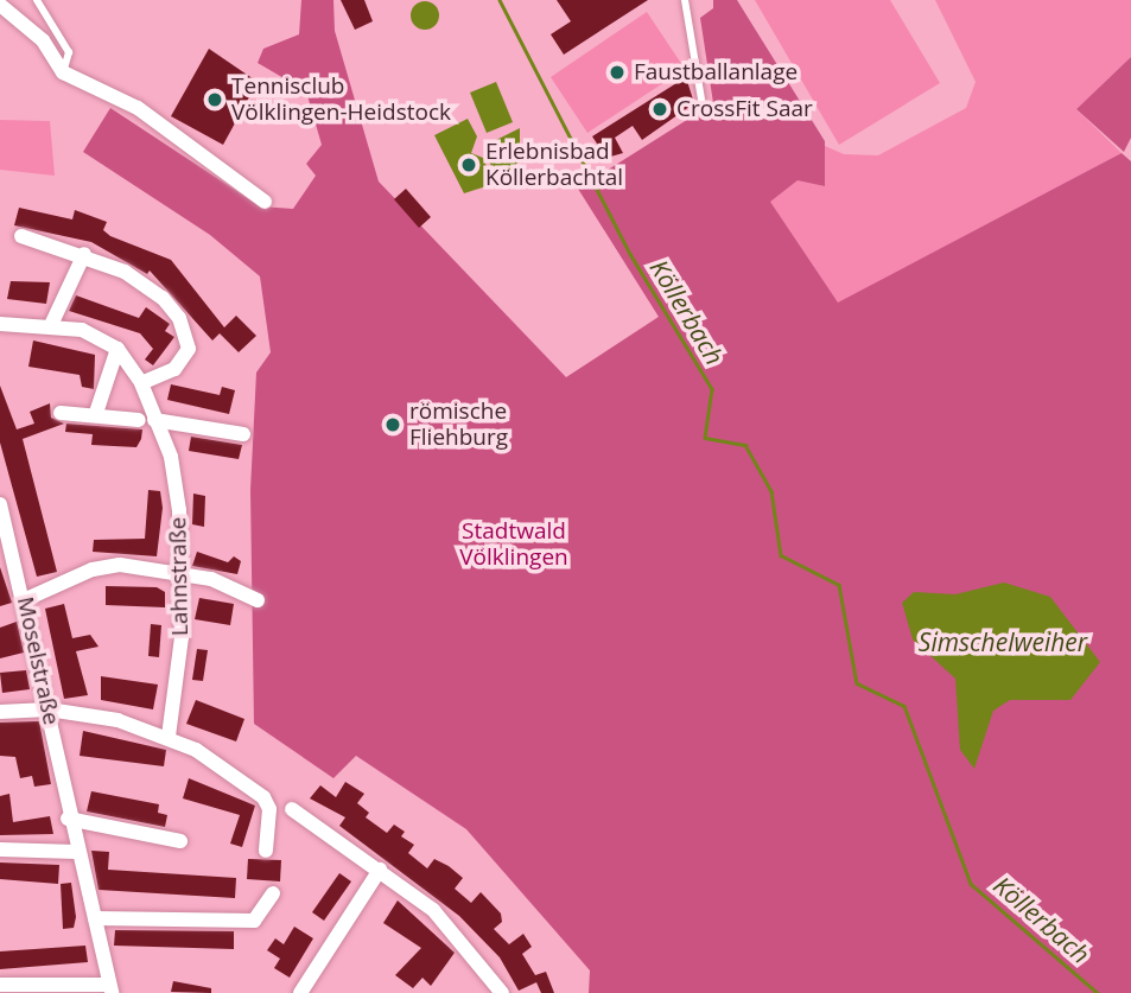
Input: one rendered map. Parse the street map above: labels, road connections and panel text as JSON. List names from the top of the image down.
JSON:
{
  "streets": {
    "street": ["Lahnstraße", "Moselstraße"]
  },
  "water": ["Köllerbach", "Simschelweiher"],
  "parks": ["Stadtwald Völklingen"],
  "places": [
    "Faustballanlage",
    "Tennisclub Völklingen-Heidstock",
    "CrossFit Saar",
    "Erlebnisbad Köllerbachtal",
    "römische Fliehburg"
  ]
}
